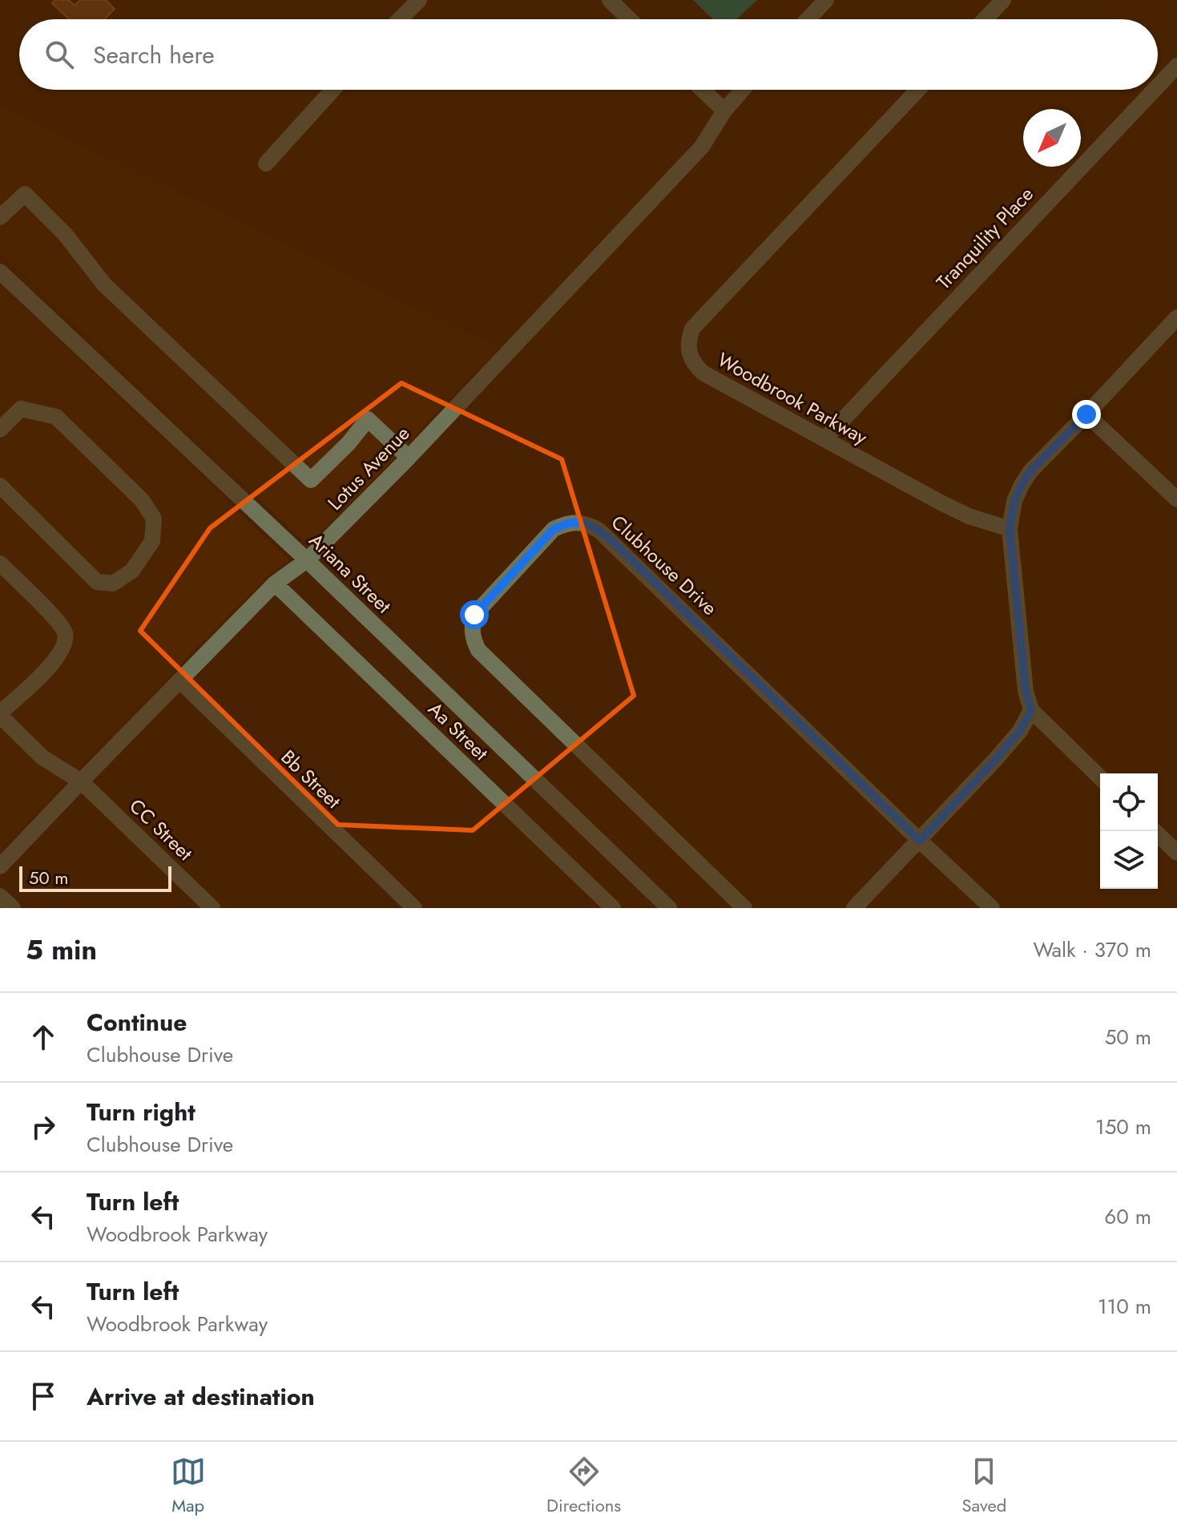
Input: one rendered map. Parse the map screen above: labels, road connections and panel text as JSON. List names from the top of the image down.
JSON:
{
  "streets": {
    "street": [
      "Tranquility Place",
      "Woodbrook Parkway",
      "Lotus Avenue",
      "Clubhouse Drive",
      "Ariana Street",
      "Aa Street",
      "Bb Street",
      "CC Street"
    ]
  },
  "crossings": [
    ["Tranquility Place", "Woodbrook Parkway"],
    ["Lotus Avenue", "Ariana Street"],
    ["Lotus Avenue", "Aa Street"],
    ["Lotus Avenue", "Bb Street"],
    ["Lotus Avenue", "CC Street"]
  ],
  "scale_bar": "50 m",
  "north": "bottom left",
  "page": {
    "search": "Search here",
    "scale": "50 m",
    "heading": ["5 min", "Walk · 370 m"],
    "list": [
      ["Continue", "Clubhouse Drive", "50 m"],
      ["Turn right", "Clubhouse Drive", "150 m"],
      ["Turn left", "Woodbrook Parkway", "60 m"],
      ["Turn left", "Woodbrook Parkway", "110 m"],
      "Arrive at destination"
    ],
    "nav": ["Map", "Directions", "Saved"]
  }
}
